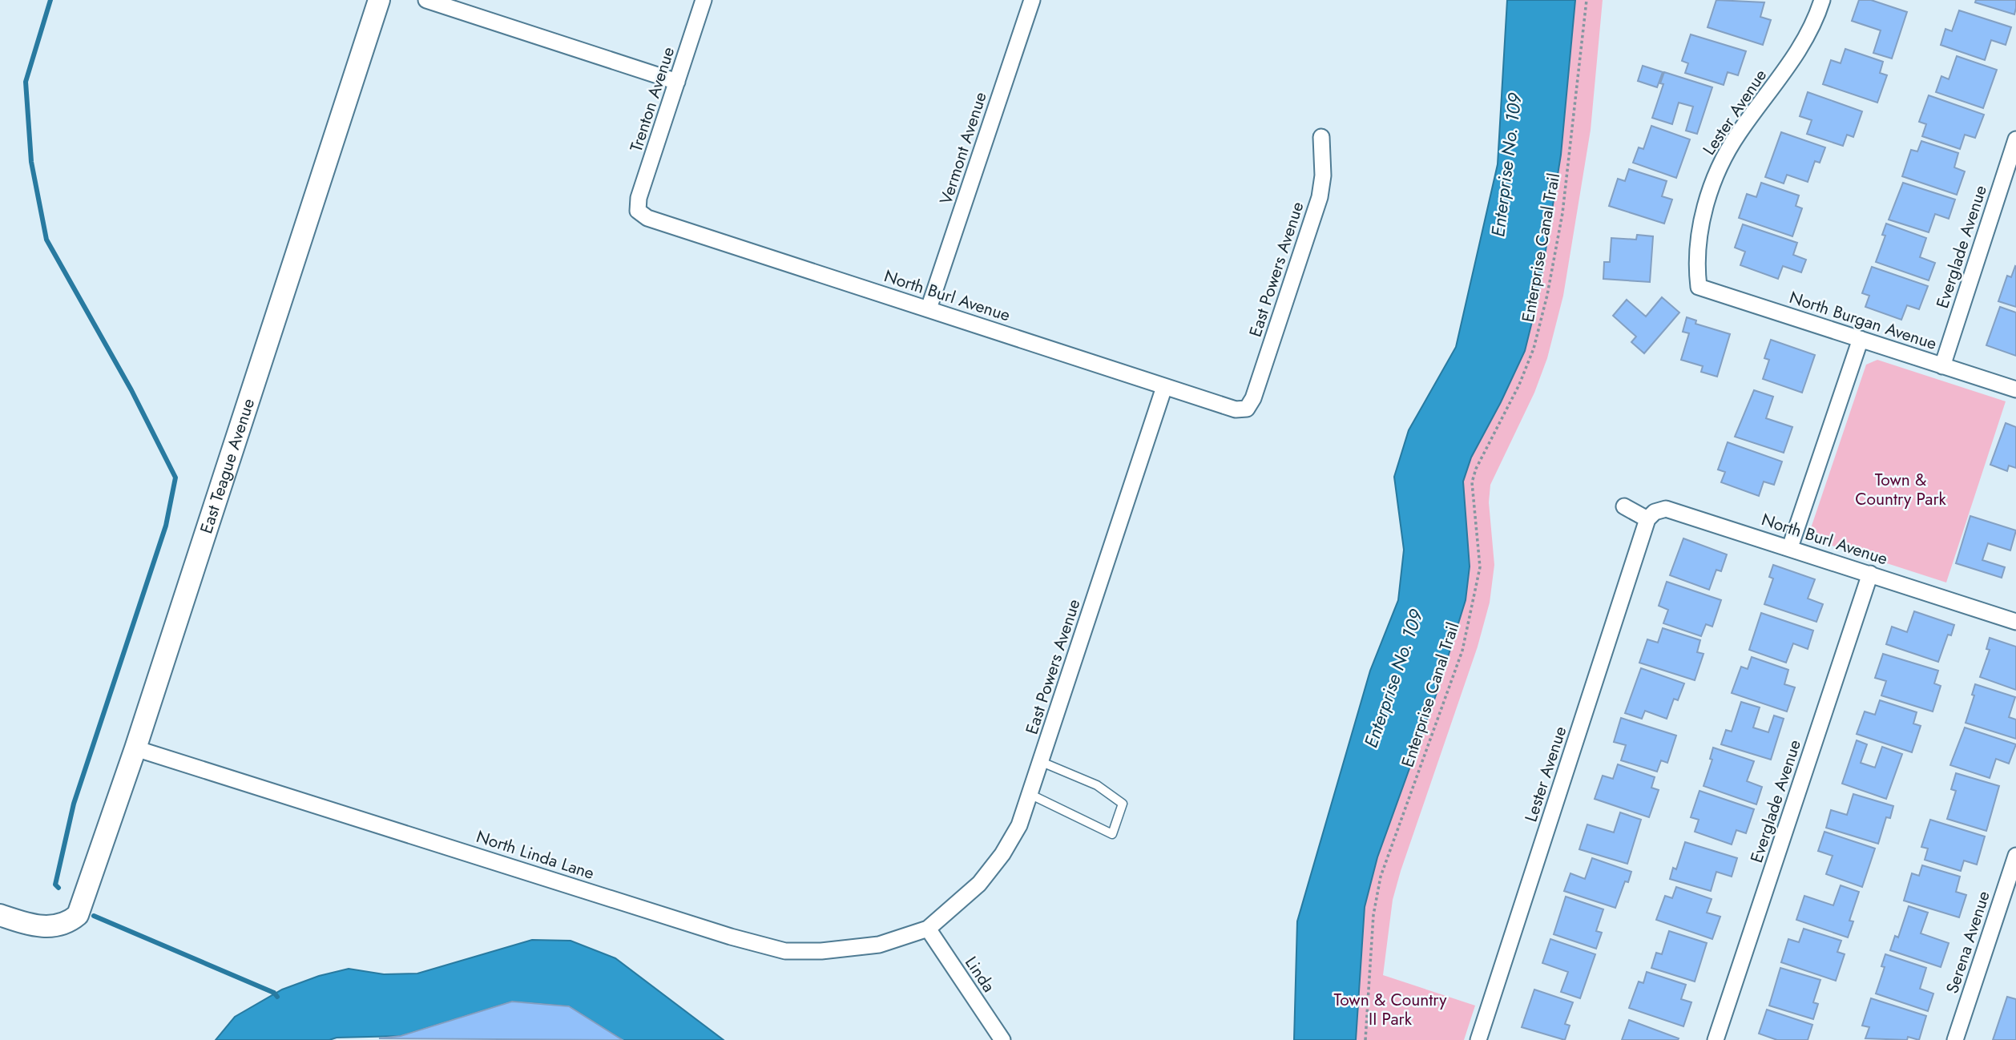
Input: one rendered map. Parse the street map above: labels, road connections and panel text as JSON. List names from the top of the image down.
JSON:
{
  "streets": {
    "street": [
      "Trenton Avenue",
      "Lester Avenue",
      "Vermont Avenue",
      "Everglade Avenue",
      "East Powers Avenue",
      "North Burl Avenue",
      "North Burgan Avenue",
      "East Teague Avenue",
      "North Linda Lane",
      "Serena Avenue",
      "Linda"
    ],
    "path": ["Enterprise Canal Trail"]
  },
  "crossings": [
    ["Trenton Avenue", "North Burl Avenue"],
    ["Lester Avenue", "North Burl Avenue"],
    ["Lester Avenue", "North Burgan Avenue"],
    ["Vermont Avenue", "North Burl Avenue"],
    ["Everglade Avenue", "North Burl Avenue"],
    ["Everglade Avenue", "North Burgan Avenue"],
    ["East Powers Avenue", "North Burl Avenue"],
    ["East Powers Avenue", "North Linda Lane"],
    ["East Powers Avenue", "Linda"],
    ["East Teague Avenue", "North Linda Lane"],
    ["North Linda Lane", "Linda"]
  ],
  "water": ["Enterprise No. 109"],
  "parks": ["Town & Country Park", "Town & Country II Park"]
}
